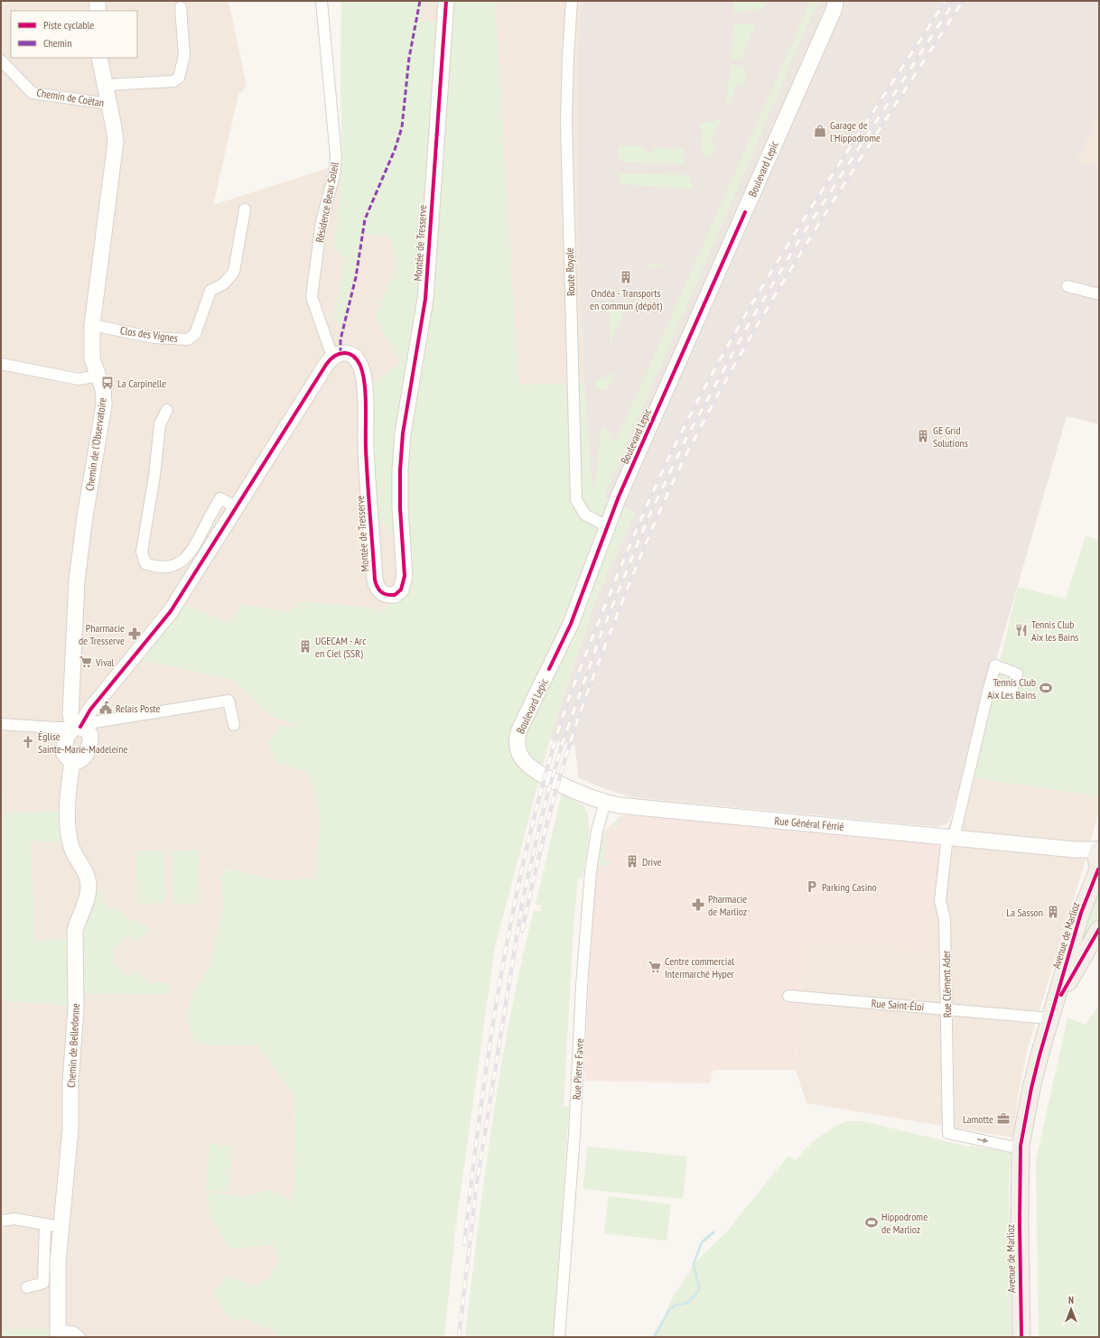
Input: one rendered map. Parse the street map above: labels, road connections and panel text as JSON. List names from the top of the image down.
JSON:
{
  "streets": {
    "main road": ["Avenue de Marlioz"],
    "street": [
      "Chemin de Coëtan",
      "Boulevard Lepic",
      "Résidence Beau Soleil",
      "Montée de Tresserve",
      "Route Royale",
      "Clos des Vignes",
      "Chemin de l'Observatoire",
      "Rue Général Férrié",
      "Rue Clément Ader",
      "Rue Saint-Éloi",
      "Chemin de Belledonne",
      "Rue Pierre Favre"
    ]
  },
  "crossings": [
    ["Chemin de Coëtan", "Chemin de l'Observatoire"],
    ["Boulevard Lepic", "Route Royale"],
    ["Boulevard Lepic", "Rue Général Férrié"],
    ["Résidence Beau Soleil", "Montée de Tresserve"],
    ["Clos des Vignes", "Chemin de l'Observatoire"],
    ["Chemin de l'Observatoire", "Chemin de Belledonne"],
    ["Rue Général Férrié", "Avenue de Marlioz"],
    ["Rue Général Férrié", "Rue Clément Ader"],
    ["Rue Général Férrié", "Rue Pierre Favre"],
    ["Avenue de Marlioz", "Rue Clément Ader"],
    ["Avenue de Marlioz", "Rue Saint-Éloi"],
    ["Rue Clément Ader", "Rue Saint-Éloi"]
  ],
  "places": {
    "shop": ["Garage de l'Hippodrome"],
    "building": [
      "Ondéa - Transports en commun (dépôt)",
      "GE Grid Solutions",
      "UGECAM - Arc en Ciel (SSR)",
      "Drive",
      "La Sasson"
    ],
    "bus stop": ["La Carpinelle"],
    "restaurant": ["Tennis Club Aix les Bains"],
    "pharmacy": ["Pharmacie de Tresserve", "Pharmacie de Marlioz"],
    "supermarket": ["Vival", "Centre commercial Intermarché Hyper"],
    "sports": ["Tennis Club Aix Les Bains", "Hippodrome de Marlioz"],
    "public building": ["Relais Poste"],
    "church": ["Église Sainte-Marie-Madeleine"],
    "parking": ["Parking Casino"],
    "office": ["Lamotte"]
  },
  "legend": ["Piste cyclable", "Chemin"],
  "north": "top"
}
